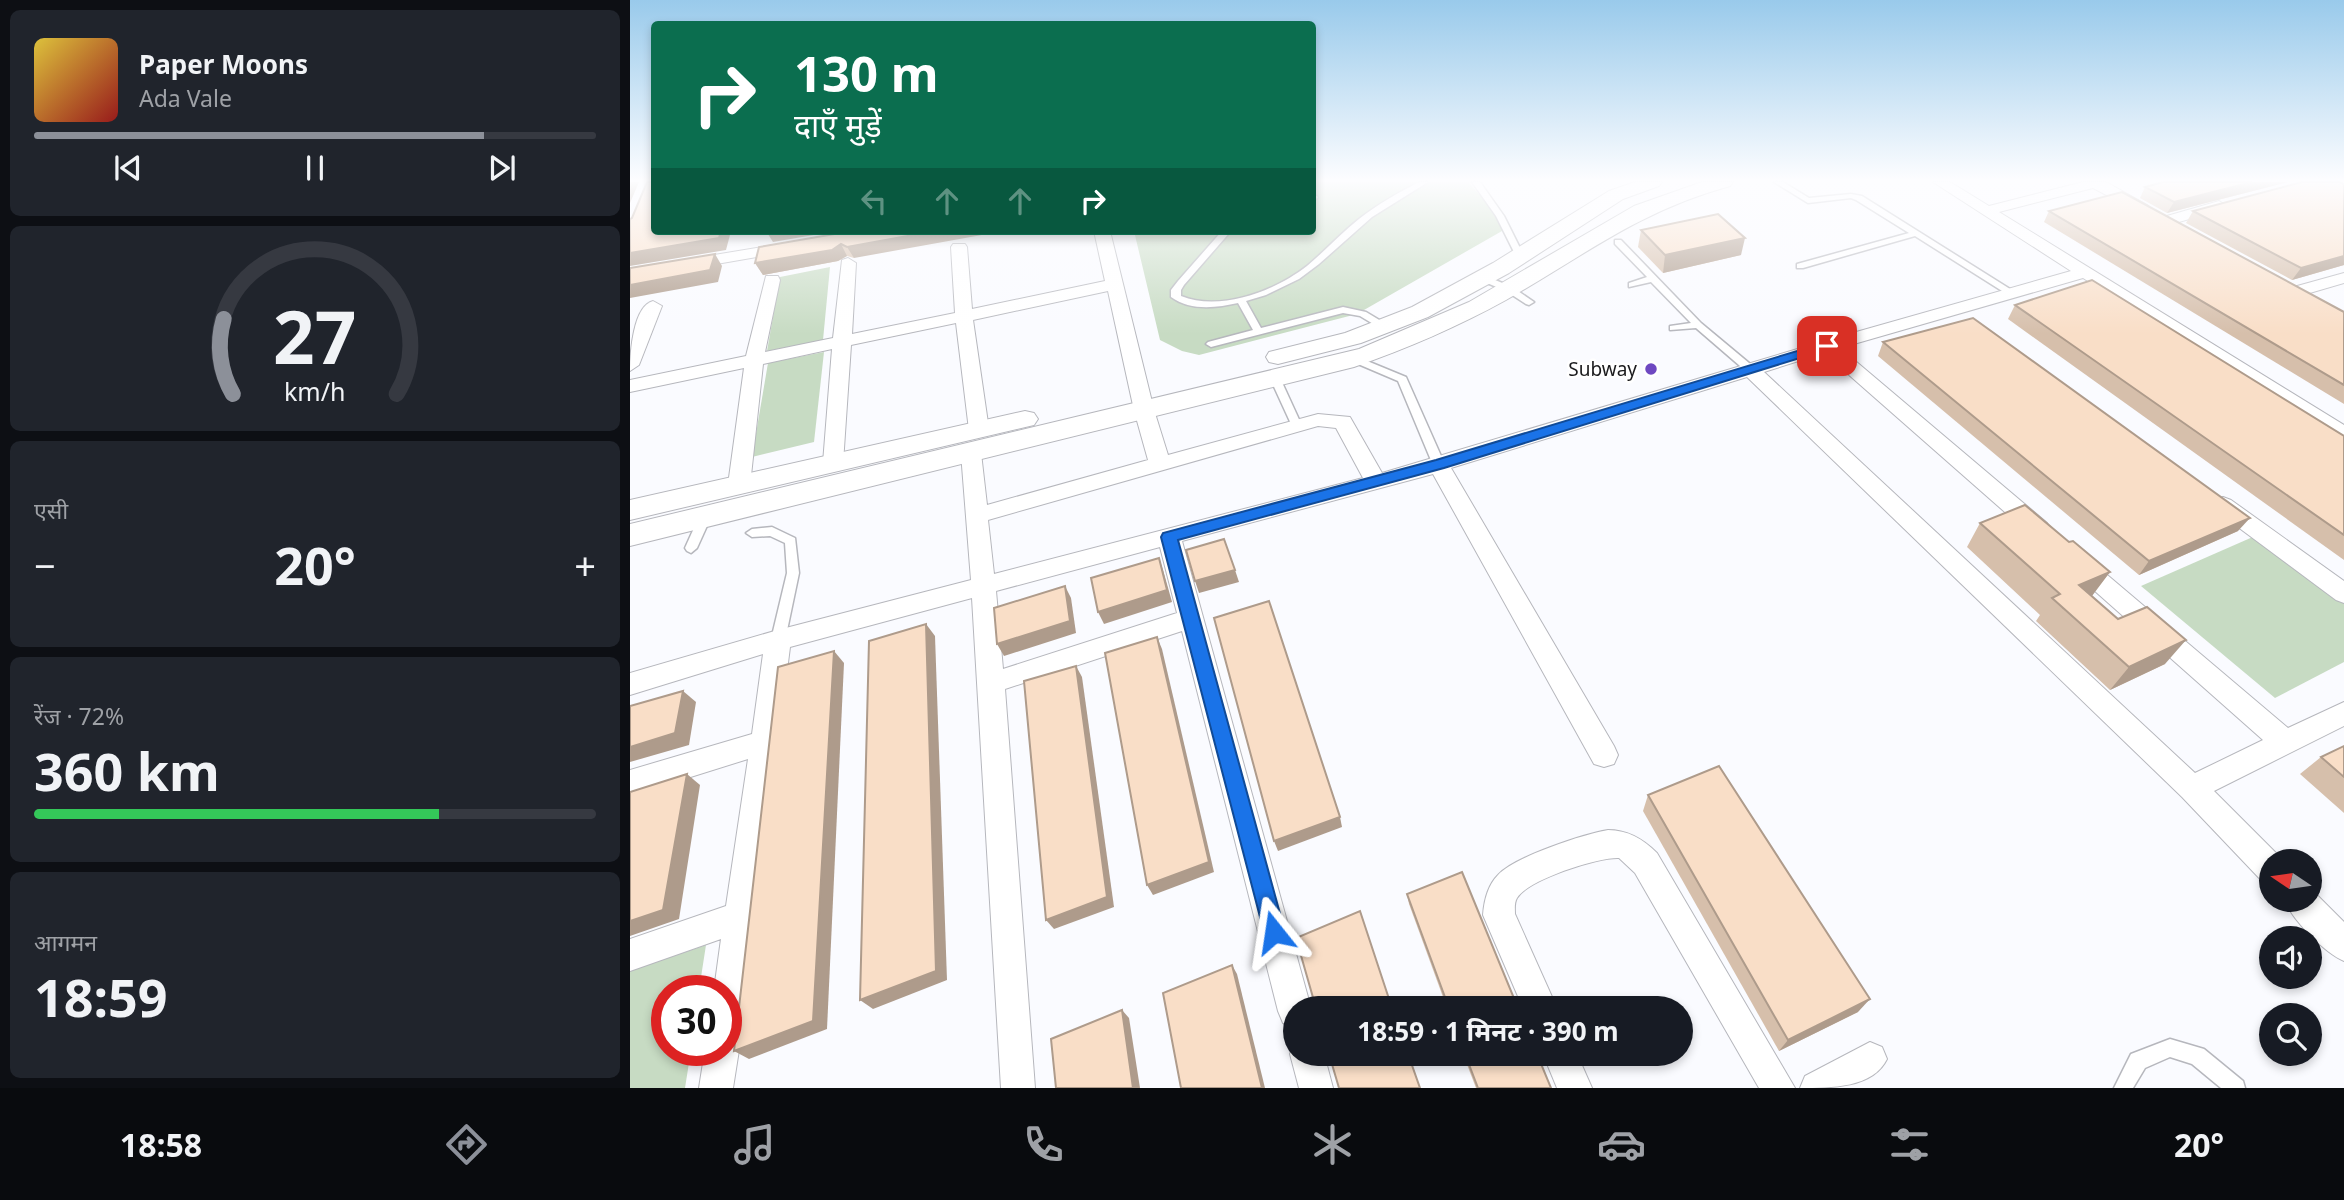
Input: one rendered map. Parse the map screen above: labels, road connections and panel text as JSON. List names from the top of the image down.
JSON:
{
  "places": ["Subway"],
  "north": "left",
  "page": {
    "turn": ["130 m", "दाएँ मुड़ें"],
    "song": ["Paper Moons", "Ada Vale"],
    "tile": [
      "एसी",
      ["रेंज · 72%", "360 km"],
      ["आगमन", "18:59"]
    ],
    "heat": ["−", "20°", "+"],
    "limit": "30",
    "trip": "18:59 · 1 मिनट · 390 m",
    "tabs": ["18:58", "20°"],
    "gauge": ["27", "km/h"]
  }
}
